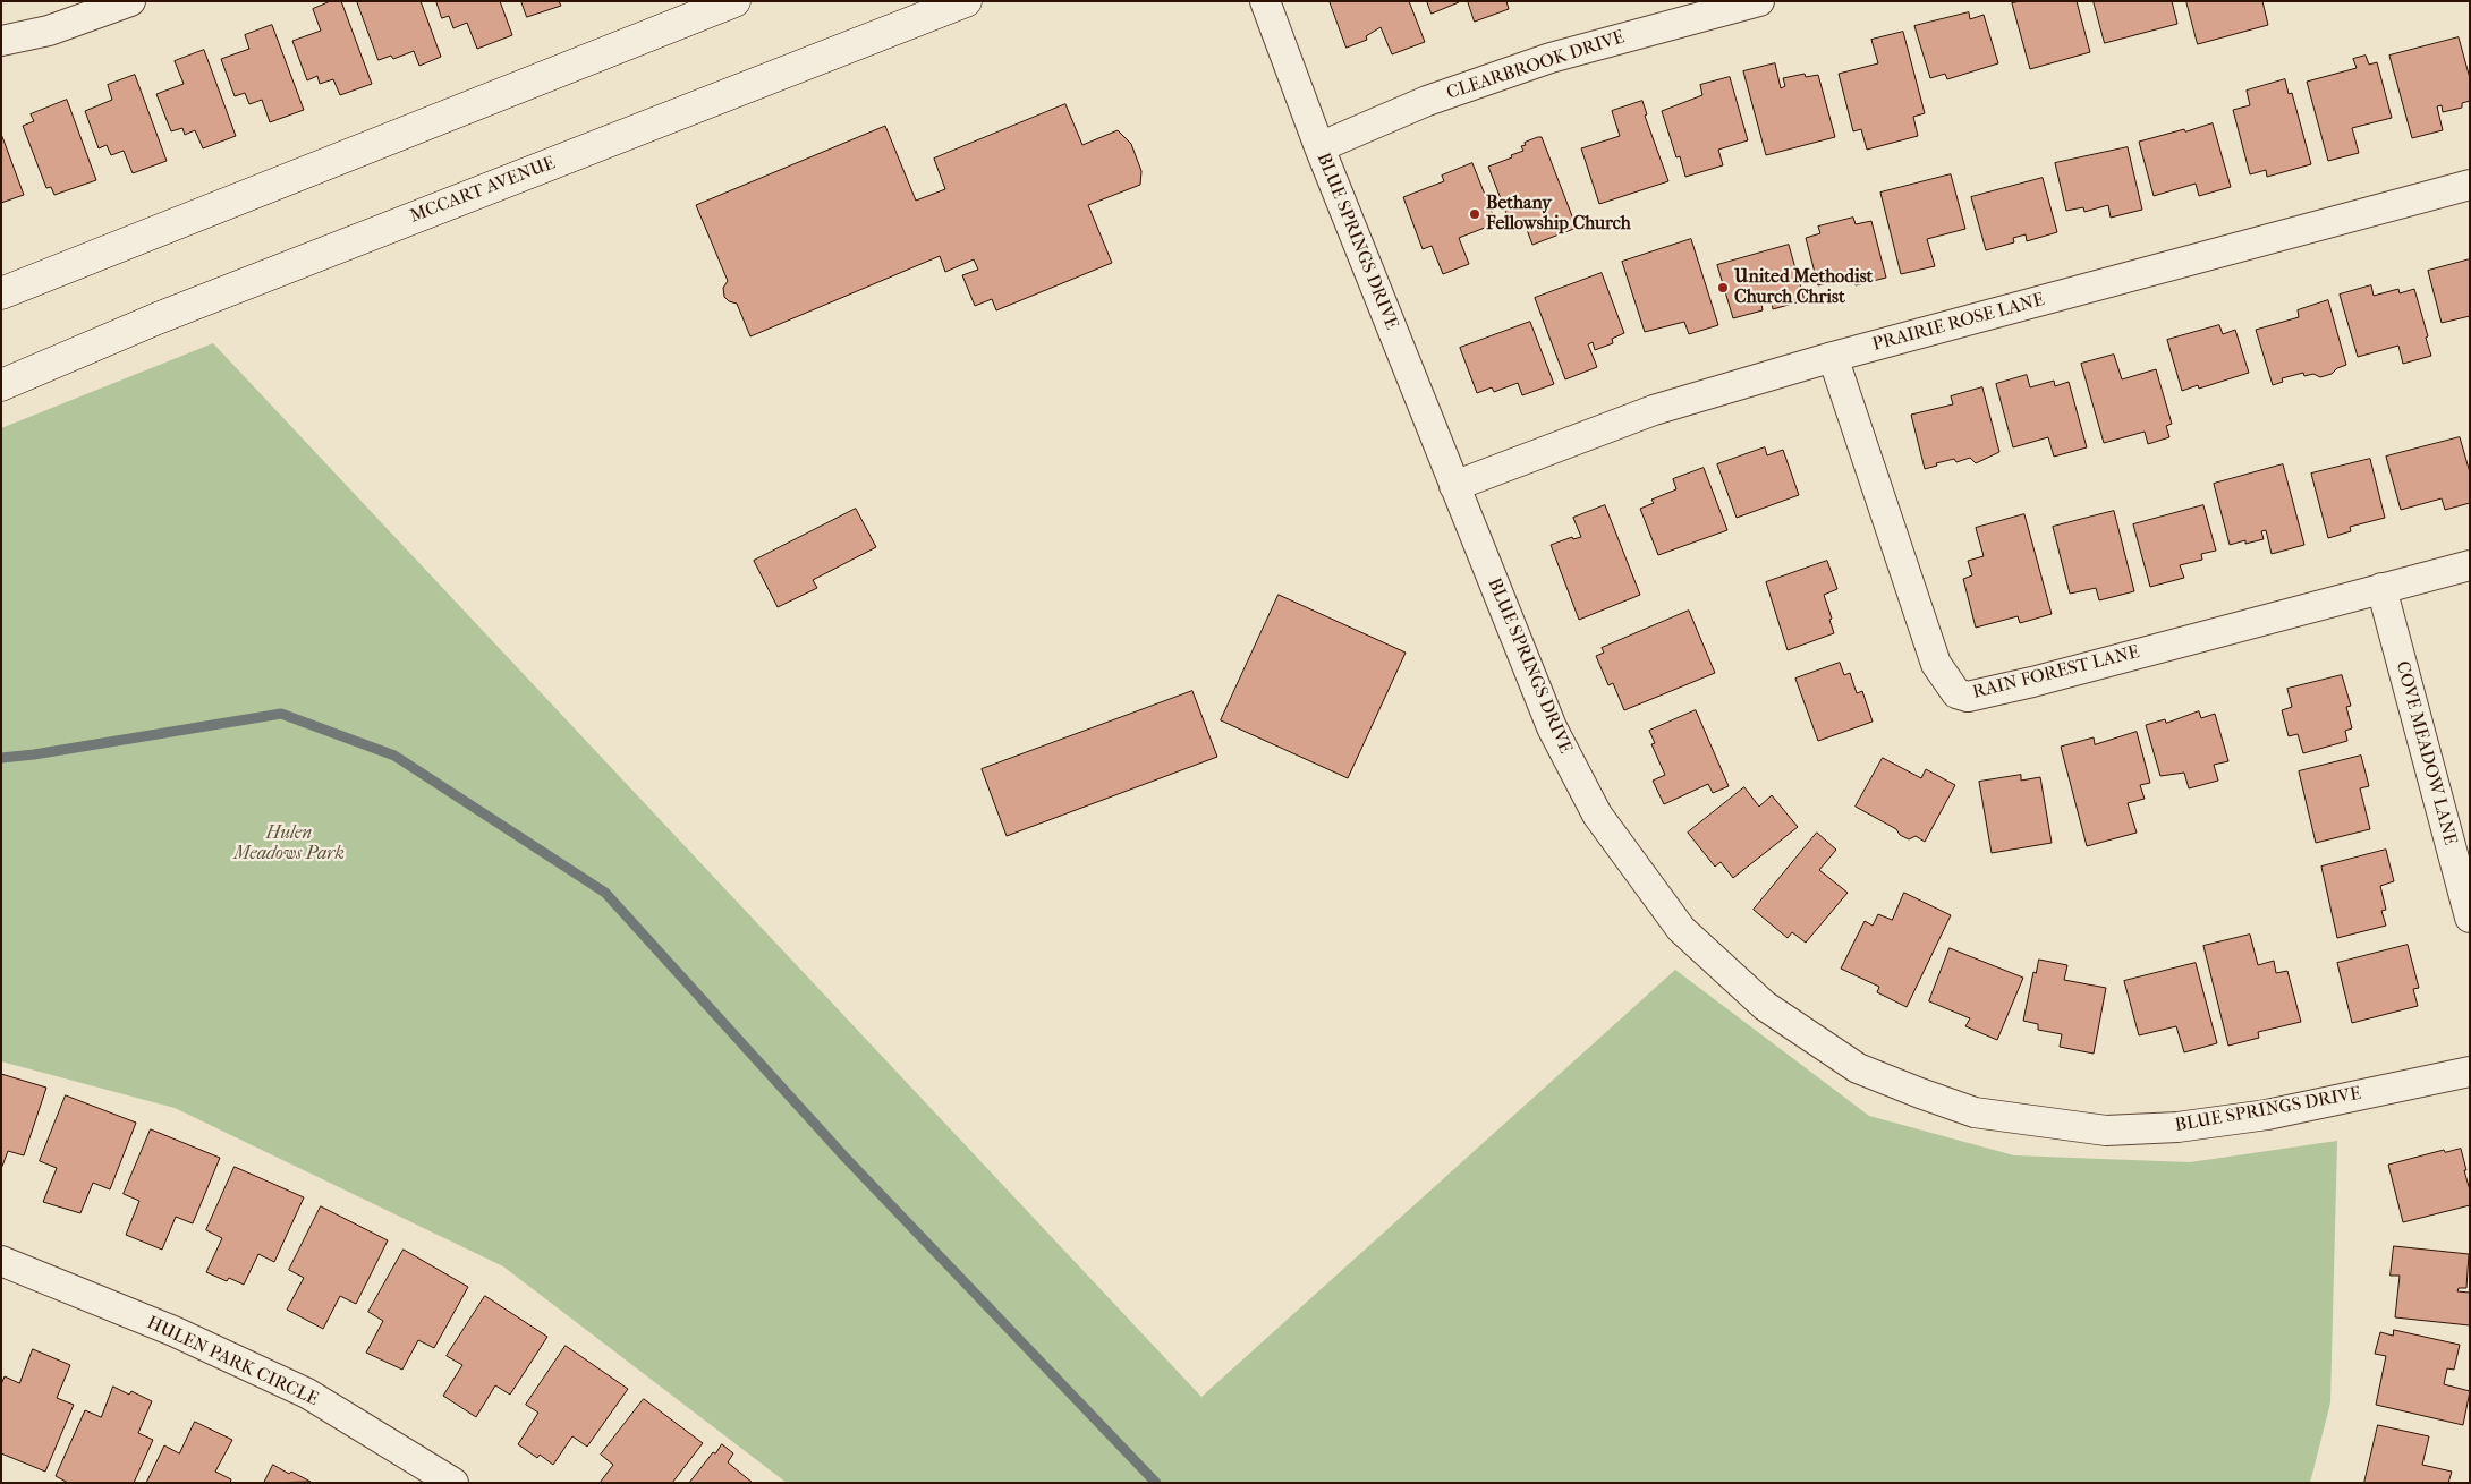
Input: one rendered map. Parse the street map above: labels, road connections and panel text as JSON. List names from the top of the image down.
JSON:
{
  "streets": {
    "main road": ["MCCART AVENUE"],
    "street": [
      "CLEARBROOK DRIVE",
      "BLUE SPRINGS DRIVE",
      "PRAIRIE ROSE LANE",
      "RAIN FOREST LANE",
      "COVE MEADOW LANE",
      "HULEN PARK CIRCLE"
    ]
  },
  "crossings": [
    ["CLEARBROOK DRIVE", "BLUE SPRINGS DRIVE"],
    ["BLUE SPRINGS DRIVE", "PRAIRIE ROSE LANE"],
    ["PRAIRIE ROSE LANE", "RAIN FOREST LANE"],
    ["RAIN FOREST LANE", "COVE MEADOW LANE"]
  ],
  "parks": ["Hulen Meadows Park"],
  "places": ["Bethany Fellowship Church", "United Methodist Church Christ"]
}
